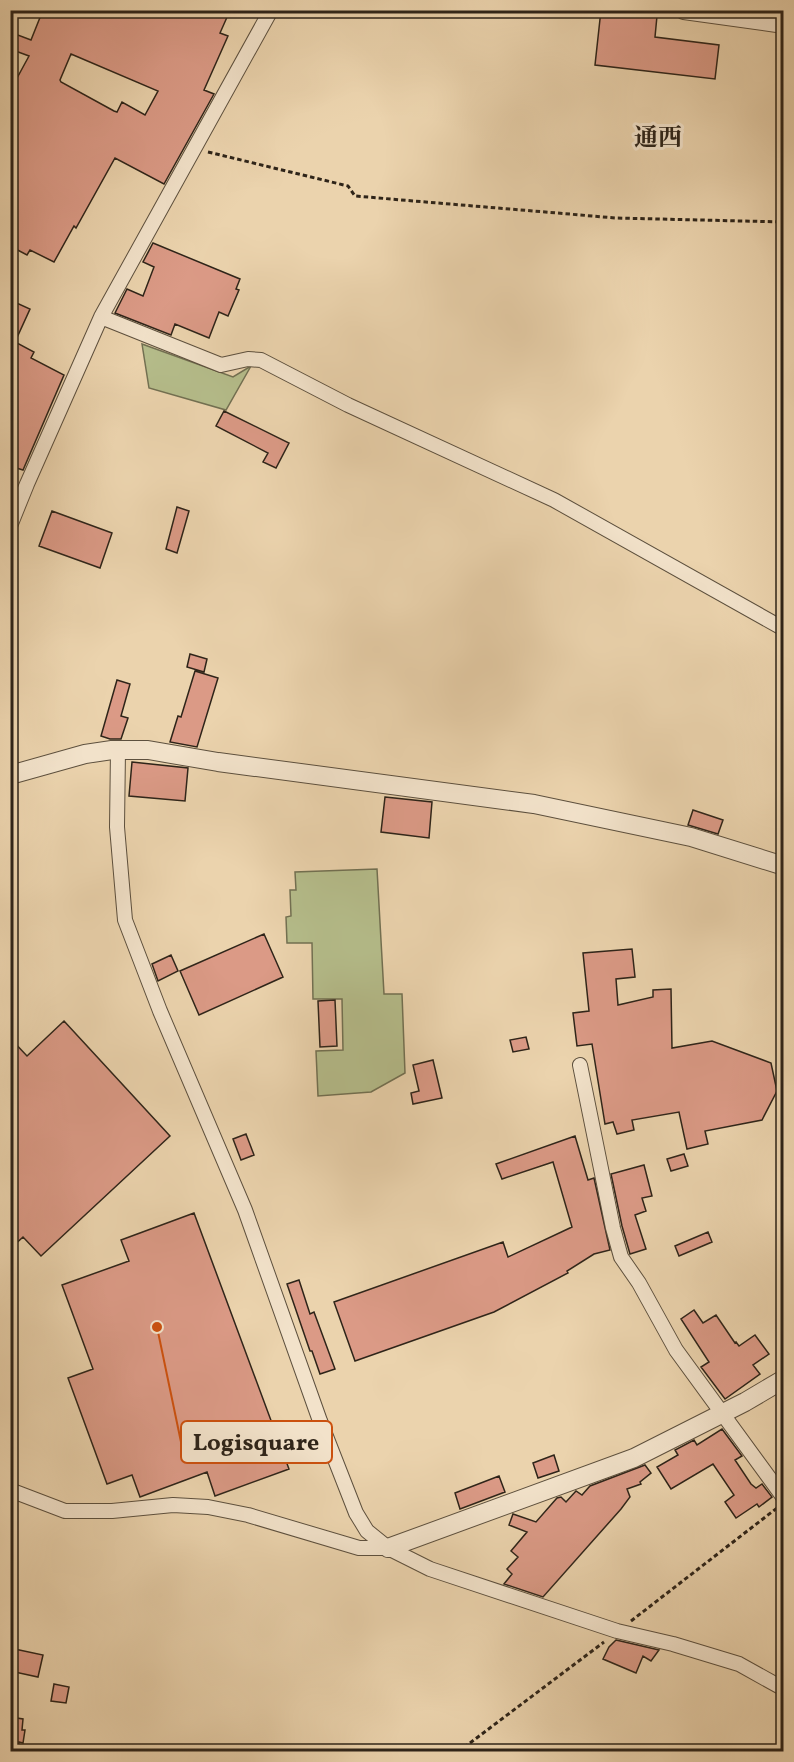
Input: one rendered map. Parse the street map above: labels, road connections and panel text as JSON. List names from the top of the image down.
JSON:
{
  "districts": ["通西"],
  "places": ["Logisquare"]
}
